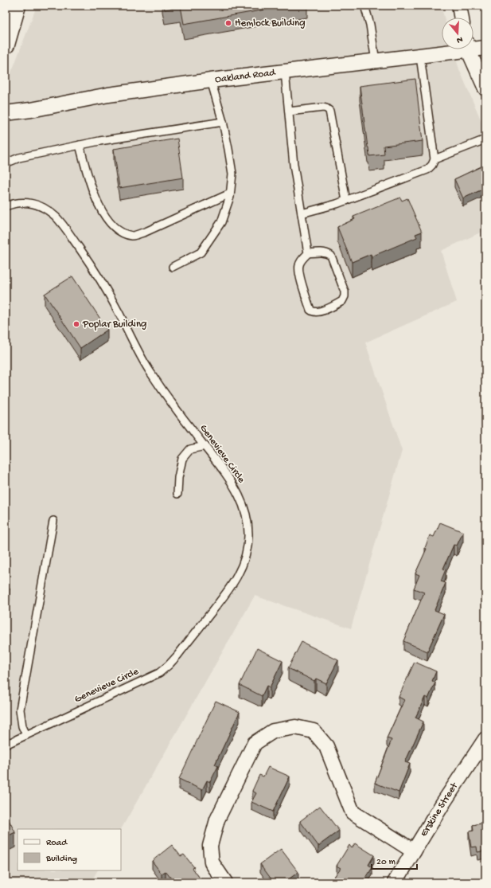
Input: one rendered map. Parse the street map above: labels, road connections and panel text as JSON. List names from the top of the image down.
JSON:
{
  "streets": {
    "street": ["Oakland Road", "Erskine Street"],
    "lane": ["Genevieve Circle"]
  },
  "places": ["Hemlock Building", "Poplar Building"],
  "legend": ["Road", "Building"],
  "scale_bar": "20 m",
  "north": "bottom"
}
